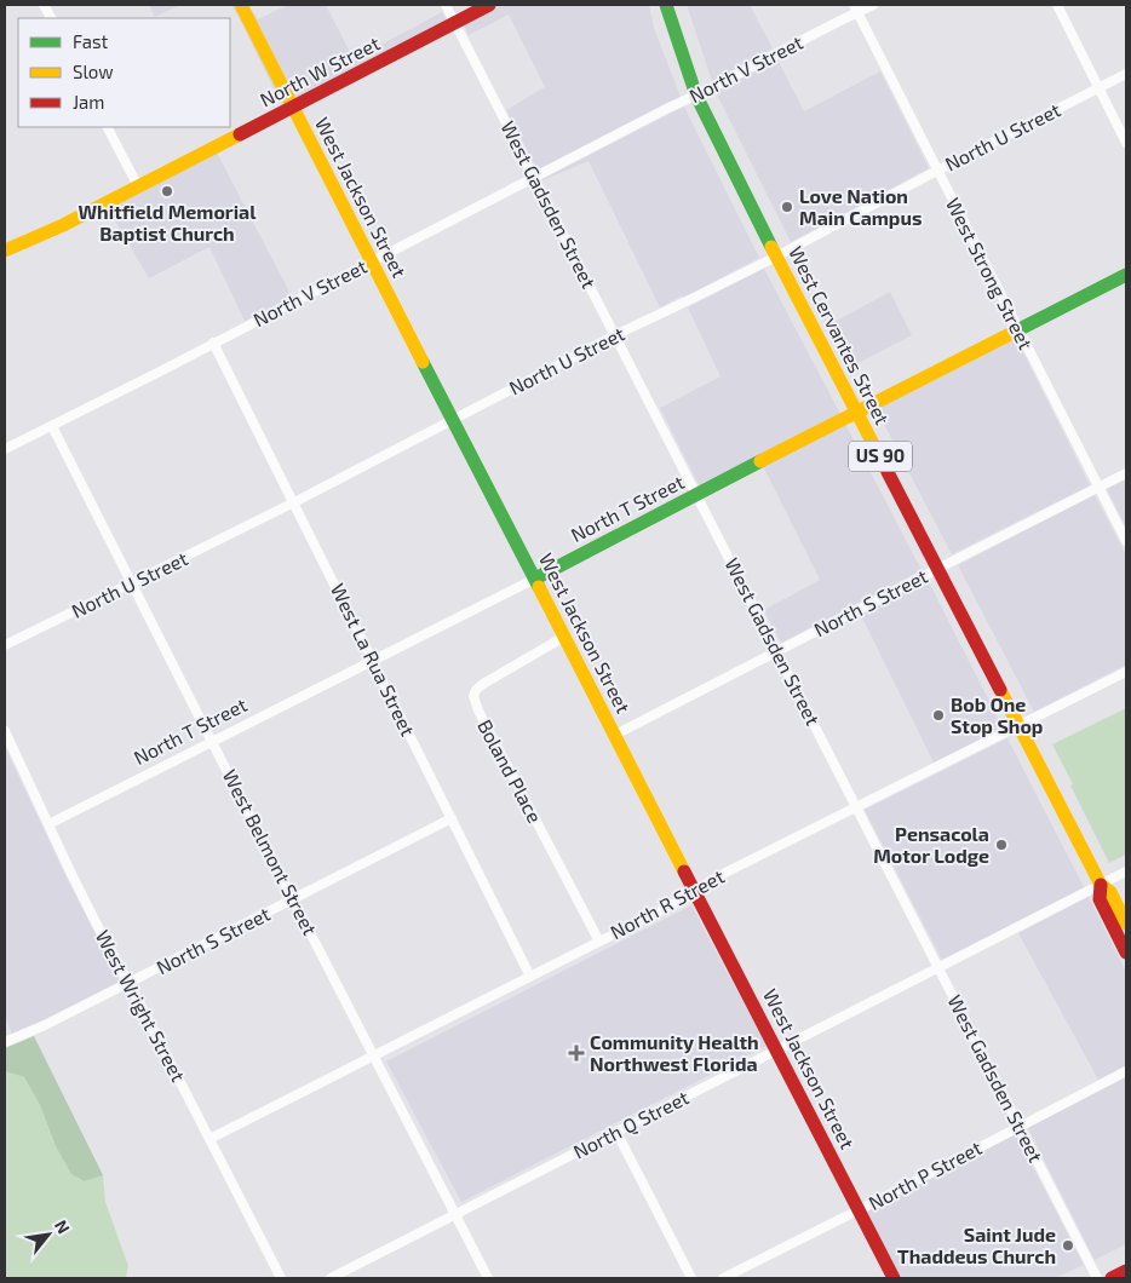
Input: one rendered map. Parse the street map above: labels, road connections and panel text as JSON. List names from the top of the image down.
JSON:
{
  "streets": {
    "street": [
      "North V Street",
      "North W Street",
      "North U Street",
      "West Jackson Street",
      "West Gadsden Street",
      "West Strong Street",
      "West Cervantes Street",
      "US 90",
      "North T Street",
      "North S Street",
      "West La Rua Street",
      "Boland Place",
      "West Belmont Street",
      "North R Street",
      "West Wright Street",
      "North Q Street",
      "North P Street"
    ]
  },
  "crossings": [
    ["North V Street", "West Jackson Street"],
    ["North V Street", "West Gadsden Street"],
    ["North V Street", "West Strong Street"],
    ["North V Street", "West Cervantes Street"],
    ["North V Street", "West La Rua Street"],
    ["North V Street", "West Belmont Street"],
    ["North W Street", "West Jackson Street"],
    ["North W Street", "West Gadsden Street"],
    ["North U Street", "West Jackson Street"],
    ["North U Street", "West Gadsden Street"],
    ["North U Street", "West Strong Street"],
    ["North U Street", "West Cervantes Street"],
    ["North U Street", "West La Rua Street"],
    ["North U Street", "West Belmont Street"],
    ["West Jackson Street", "North T Street"],
    ["West Jackson Street", "North S Street"],
    ["West Jackson Street", "Boland Place"],
    ["West Jackson Street", "North R Street"],
    ["West Jackson Street", "North Q Street"],
    ["West Jackson Street", "North P Street"],
    ["West Gadsden Street", "North T Street"],
    ["West Gadsden Street", "North S Street"],
    ["West Gadsden Street", "North R Street"],
    ["West Gadsden Street", "North Q Street"],
    ["West Gadsden Street", "North P Street"],
    ["West Strong Street", "North T Street"],
    ["West Strong Street", "North S Street"],
    ["West Cervantes Street", "North T Street"],
    ["West Cervantes Street", "North S Street"],
    ["West Cervantes Street", "North R Street"],
    ["West Cervantes Street", "North Q Street"],
    ["North T Street", "West La Rua Street"],
    ["North T Street", "West Belmont Street"],
    ["North T Street", "West Wright Street"],
    ["North S Street", "West La Rua Street"],
    ["North S Street", "West Belmont Street"],
    ["North S Street", "West Wright Street"],
    ["West La Rua Street", "North R Street"],
    ["Boland Place", "North R Street"],
    ["West Belmont Street", "North R Street"],
    ["West Belmont Street", "North Q Street"],
    ["North R Street", "West Wright Street"]
  ],
  "places": {
    "other": [
      "Whitfield Memorial Baptist Church",
      "Love Nation Main Campus",
      "Bob One Stop Shop",
      "Pensacola Motor Lodge",
      "Saint Jude Thaddeus Church"
    ],
    "health": ["Community Health Northwest Florida"]
  },
  "legend": ["Fast", "Slow", "Jam"],
  "north": "top right"
}
